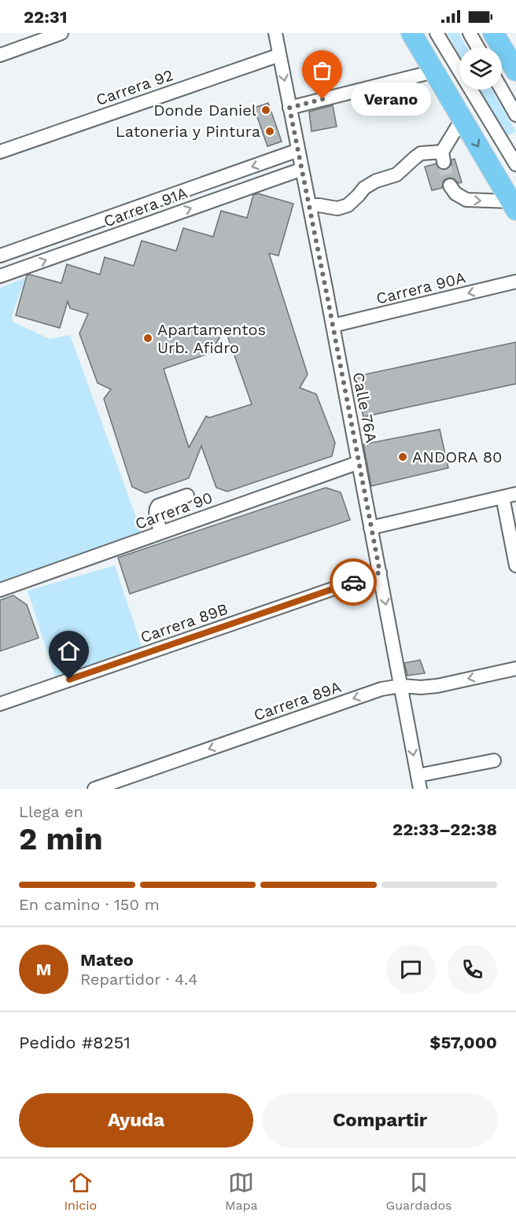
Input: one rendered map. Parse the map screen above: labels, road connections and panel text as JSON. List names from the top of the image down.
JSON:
{
  "streets": {
    "street": [
      "Carrera 92",
      "Carrera 91A",
      "Carrera 90A",
      "Calle 76A",
      "Carrera 90",
      "Carrera 89B",
      "Carrera 89A"
    ]
  },
  "crossings": [
    ["Carrera 92", "Calle 76A"],
    ["Carrera 91A", "Calle 76A"],
    ["Carrera 90A", "Calle 76A"],
    ["Calle 76A", "Carrera 90"],
    ["Calle 76A", "Carrera 89B"],
    ["Calle 76A", "Carrera 89A"]
  ],
  "one_way": ["Carrera 90A", "Calle 76A", "Carrera 89A"],
  "places": [
    "Verano",
    "Donde Daniel",
    "Latoneria y Pintura",
    "Apartamentos Urb. Afidro",
    "ANDORA 80"
  ],
  "page": {
    "status": "22:31",
    "bubble": "Verano",
    "heading": ["2 min", "Llega en", "22:33–22:38"],
    "panel": [
      "Mateo",
      "Repartidor · 4.4",
      "Pedido #8251",
      "$57,000"
    ],
    "bar": "En camino · 150 m",
    "round": "M",
    "buttons": ["Ayuda", "Compartir"],
    "tabs": ["Inicio", "Mapa", "Guardados"]
  }
}
